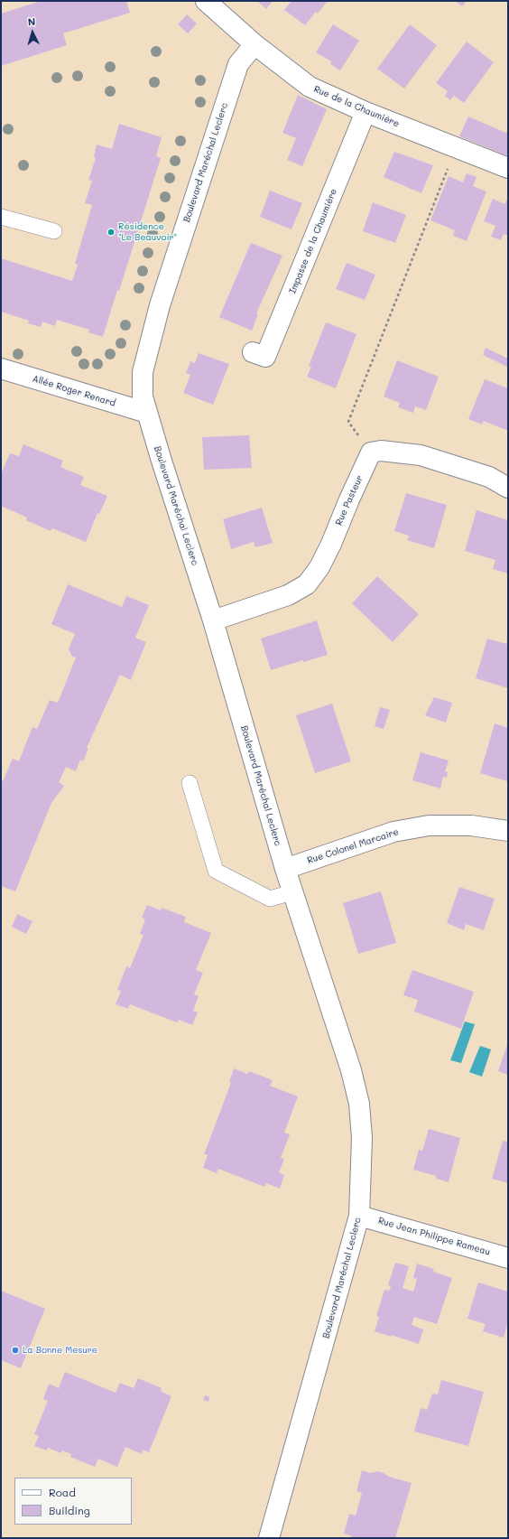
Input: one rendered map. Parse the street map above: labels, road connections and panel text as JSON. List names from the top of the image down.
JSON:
{
  "streets": {
    "street": [
      "Rue de la Chaumière",
      "Boulevard Maréchal Leclerc",
      "Impasse de la Chaumière",
      "Allée Roger Renard",
      "Rue Pasteur",
      "Rue Colonel Marcaire",
      "Rue Jean Philippe Rameau"
    ]
  },
  "crossings": [
    ["Rue de la Chaumière", "Boulevard Maréchal Leclerc"],
    ["Rue de la Chaumière", "Impasse de la Chaumière"],
    ["Boulevard Maréchal Leclerc", "Allée Roger Renard"],
    ["Boulevard Maréchal Leclerc", "Rue Pasteur"],
    ["Boulevard Maréchal Leclerc", "Rue Colonel Marcaire"],
    ["Boulevard Maréchal Leclerc", "Rue Jean Philippe Rameau"]
  ],
  "places": ["Résidence \"Le Beauvoir\"", "La Bonne Mesure"],
  "legend": ["Road", "Building"],
  "north": "top"
}
